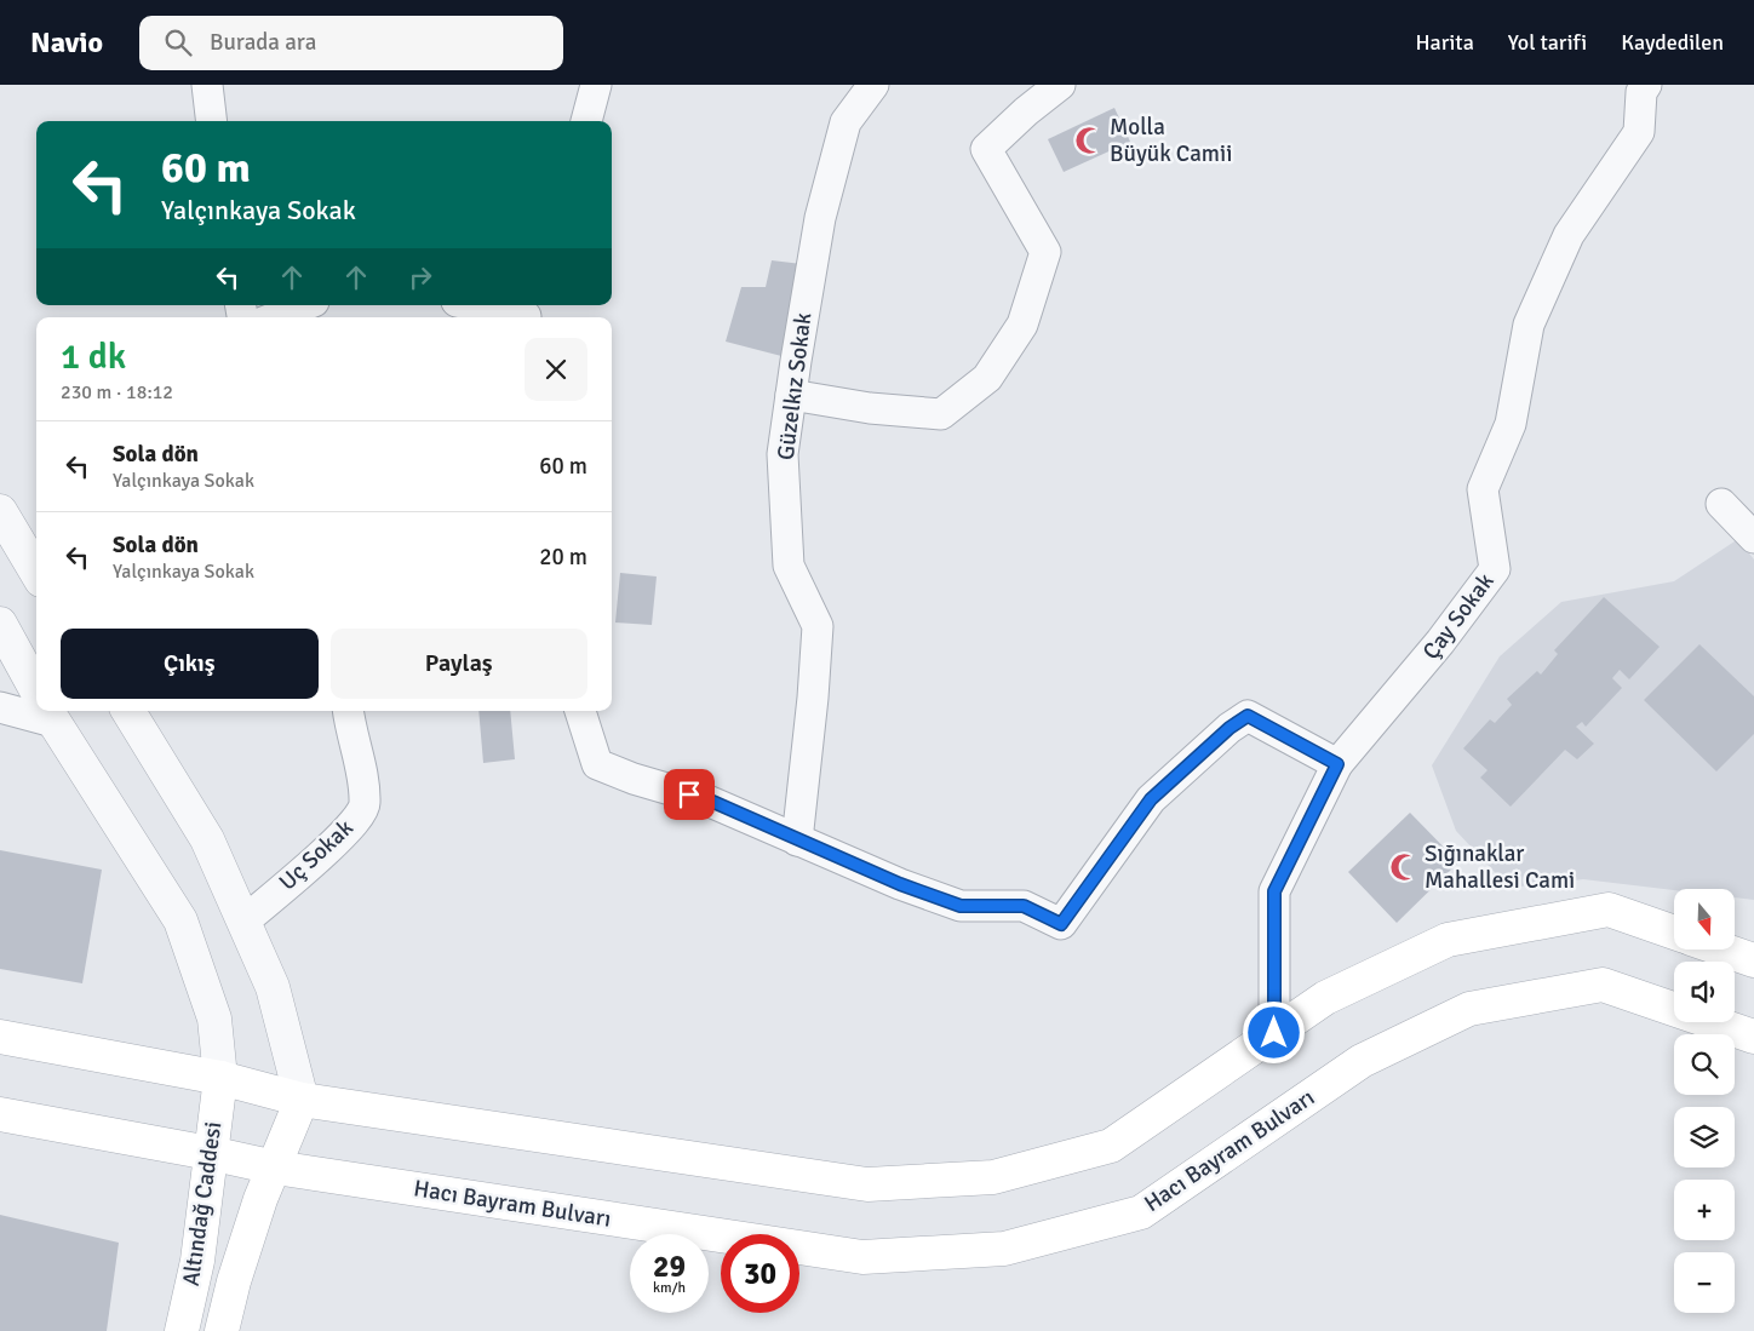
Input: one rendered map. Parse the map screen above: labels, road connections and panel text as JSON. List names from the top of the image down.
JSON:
{
  "streets": {
    "main road": ["Hacı Bayram Bulvarı", "Altındağ Caddesi"],
    "street": ["Güzelkız Sokak", "Çay Sokak", "Uç Sokak"]
  },
  "crossings": [
    ["Hacı Bayram Bulvarı", "Altındağ Caddesi"]
  ],
  "places": {
    "mosque": ["Molla Büyük Camii", "Sığınaklar Mahallesi Cami"]
  },
  "north": "bottom",
  "page": {
    "header": "Navio",
    "search": "Burada ara",
    "nav": ["Harita", "Yol tarifi", "Kaydedilen"],
    "turn": ["60 m", "Yalçınkaya Sokak"],
    "heading": ["1 dk", "230 m · 18:12"],
    "list": [
      {
        "name": "Sola dön",
        "note": "Yalçınkaya Sokak",
        "value": "60 m"
      },
      {
        "name": "Sola dön",
        "note": "Yalçınkaya Sokak",
        "value": "20 m"
      }
    ],
    "buttons": ["Çıkış", "Paylaş"],
    "map_buttons": ["+", "−"],
    "speed": "29 km/h",
    "limit": "30"
  }
}
